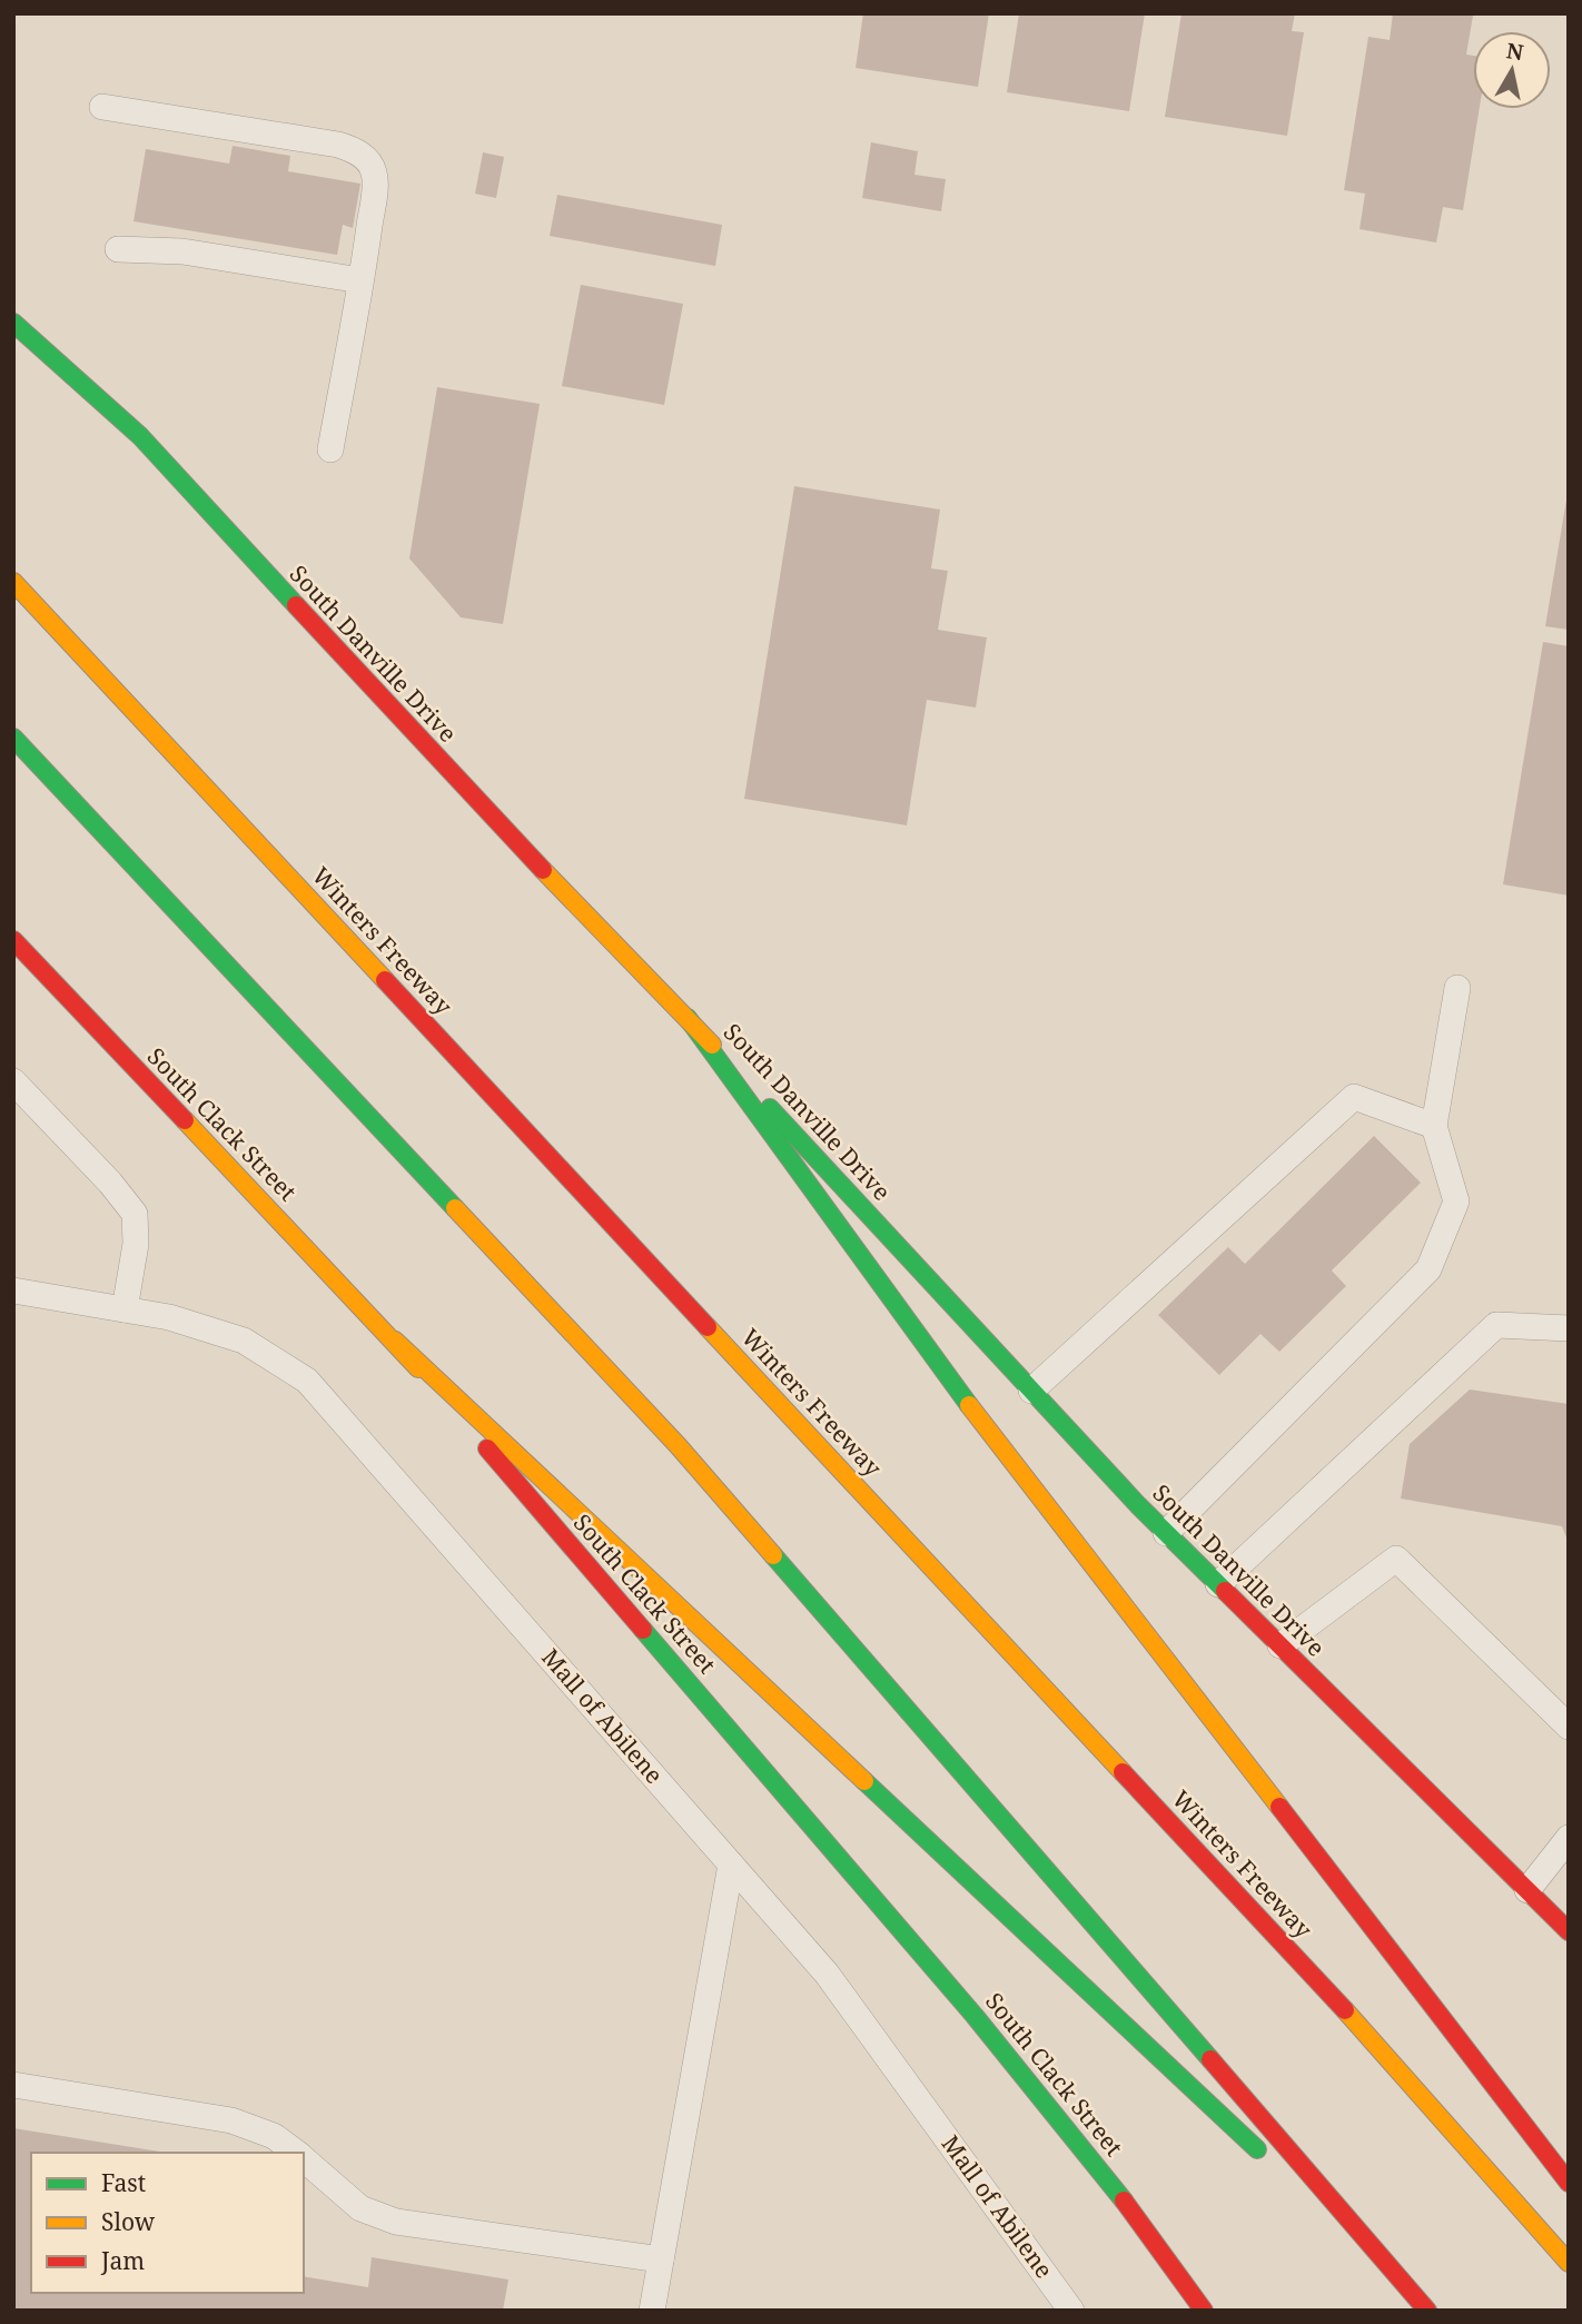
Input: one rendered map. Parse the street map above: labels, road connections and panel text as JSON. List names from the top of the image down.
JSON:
{
  "streets": {
    "main road": ["South Danville Drive", "Winters Freeway", "South Clack Street"],
    "lane": ["Mall of Abilene"]
  },
  "legend": ["Fast", "Slow", "Jam"],
  "north": "top"
}
